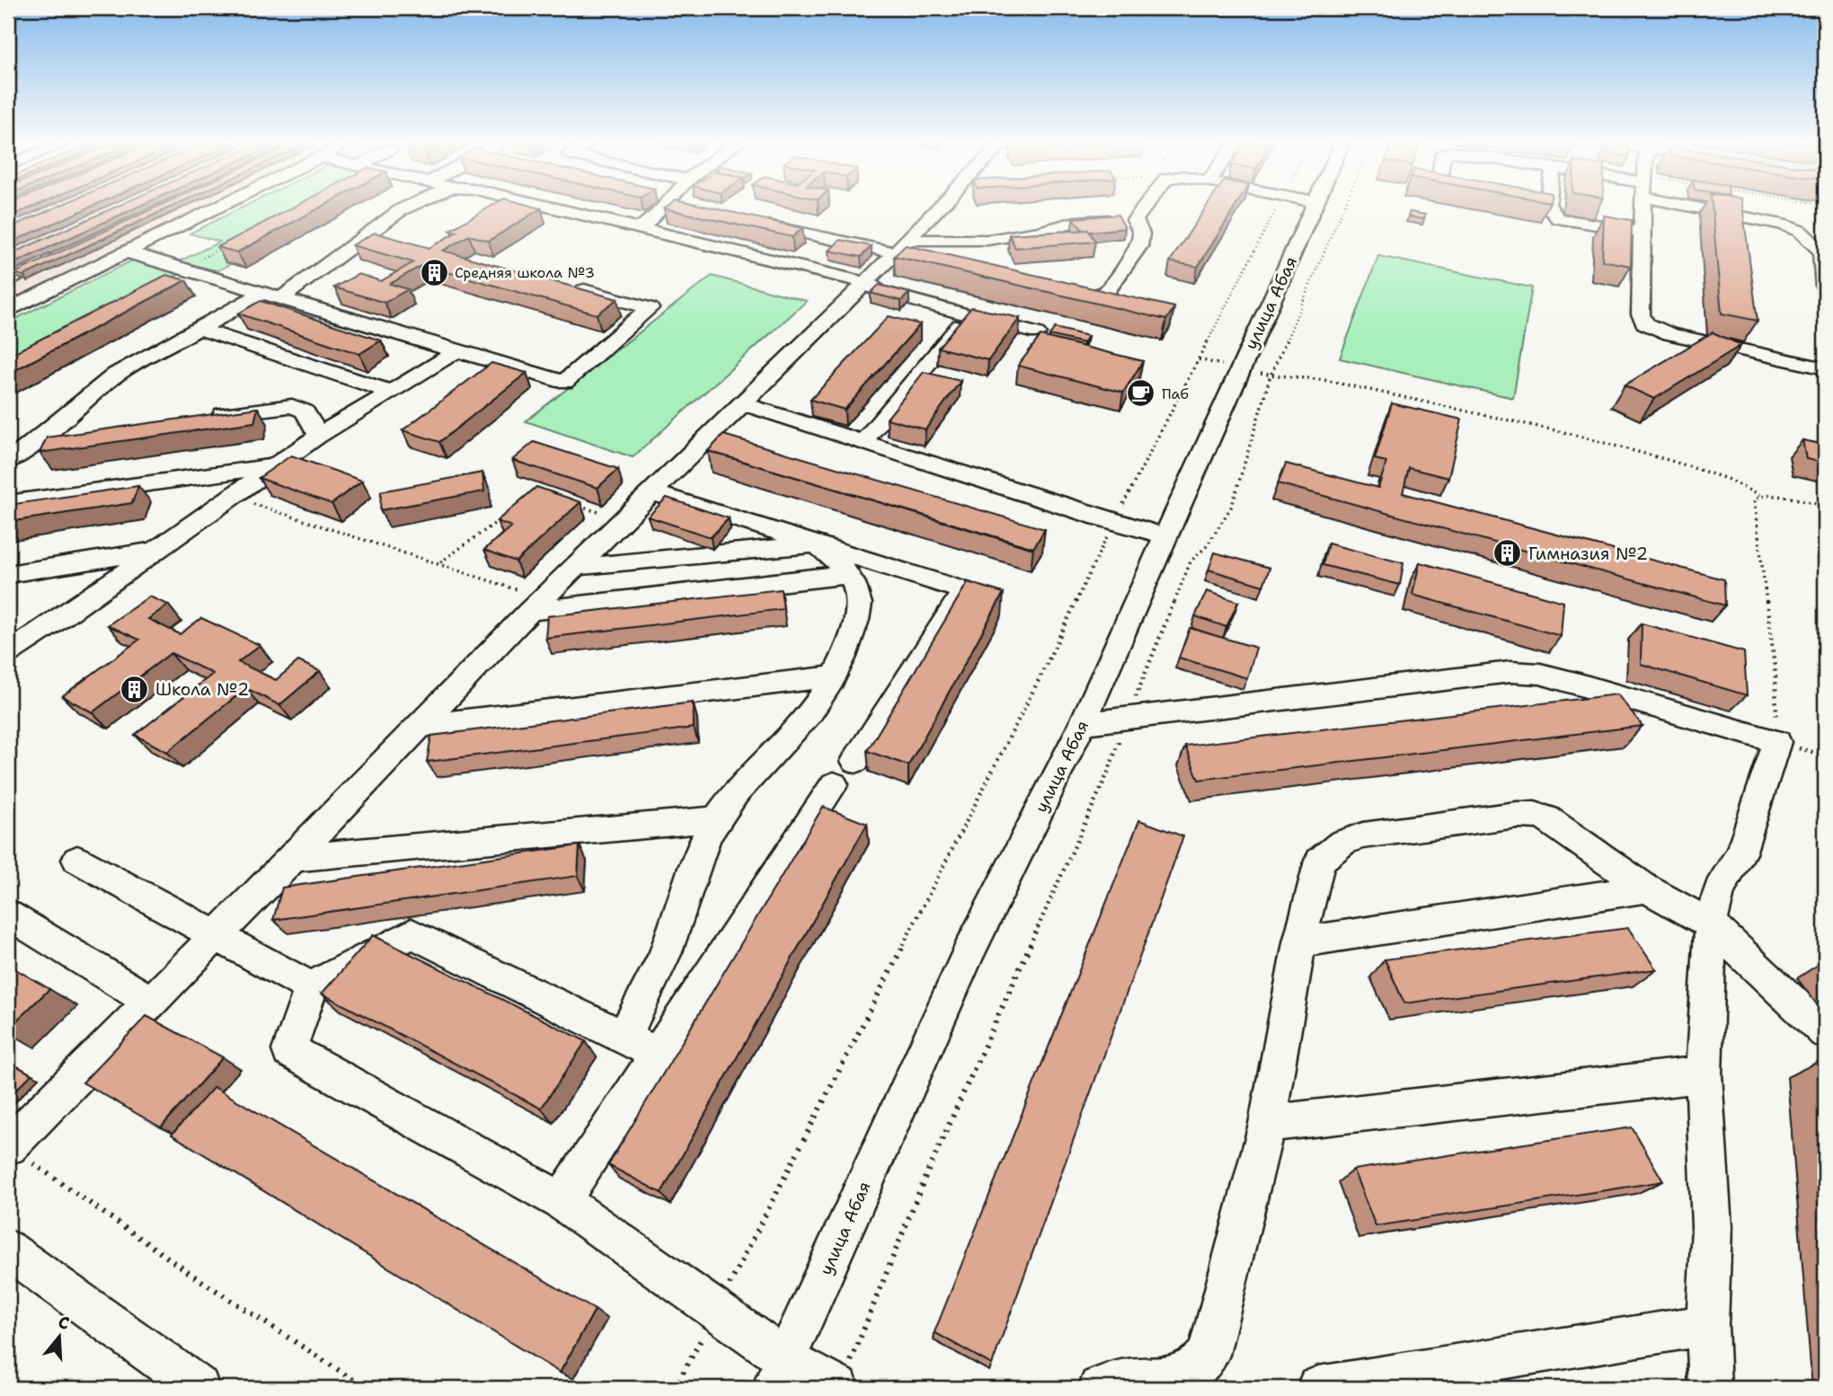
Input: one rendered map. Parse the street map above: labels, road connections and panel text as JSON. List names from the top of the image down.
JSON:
{
  "streets": {
    "street": ["улица Абая"]
  },
  "places": {
    "building": ["Средняя школа №3", "Гимназия №2", "Школа №2"],
    "cafe": ["Паб"]
  },
  "north": "top"
}
